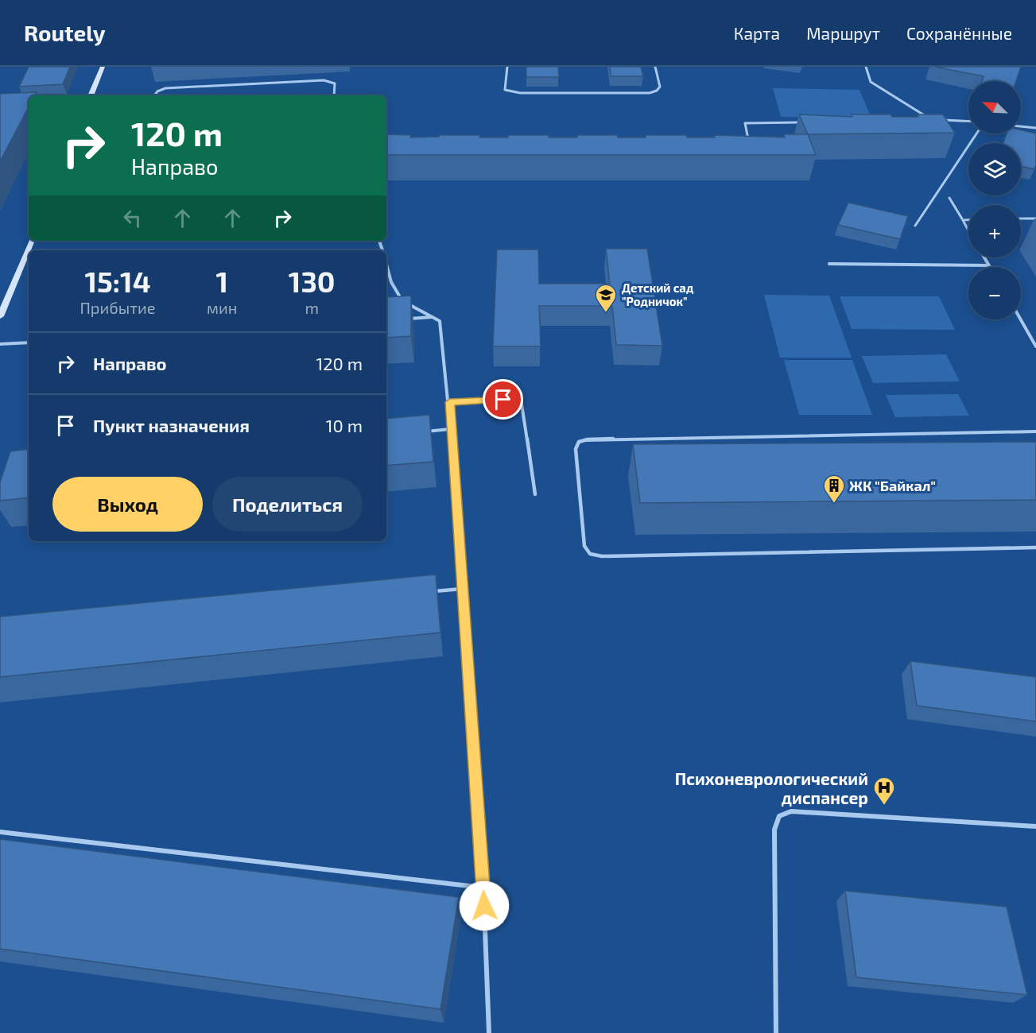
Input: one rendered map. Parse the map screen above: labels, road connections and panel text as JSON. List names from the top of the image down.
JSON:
{
  "places": {
    "school or university": ["Детский сад \"Родничок\""],
    "building": ["ЖК \"Байкал\""],
    "hospital": ["Психоневрологический диспансер"]
  },
  "north": "top left",
  "page": {
    "header": "Routely",
    "nav": ["Карта", "Маршрут", "Сохранённые"],
    "map_buttons": ["+", "−"],
    "turn": ["120 m", "Направо"],
    "eta": [
      "15:14",
      "Прибытие",
      "1",
      "мин",
      "130",
      "m"
    ],
    "list": [
      {
        "name": "Направо",
        "value": "120 m"
      },
      {
        "name": "Пункт назначения",
        "value": "10 m"
      }
    ],
    "buttons": ["Выход", "Поделиться"]
  }
}
